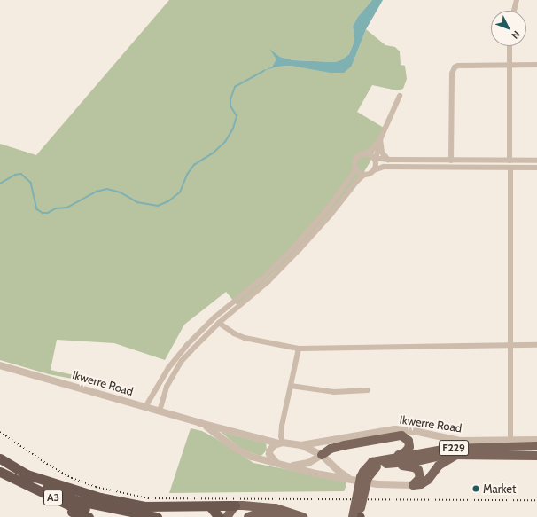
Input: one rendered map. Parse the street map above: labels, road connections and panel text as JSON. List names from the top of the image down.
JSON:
{
  "streets": {
    "highway": ["A3"],
    "main road": ["F229"],
    "street": ["Ikwerre Road"]
  },
  "places": ["Market"],
  "north": "bottom right"
}
